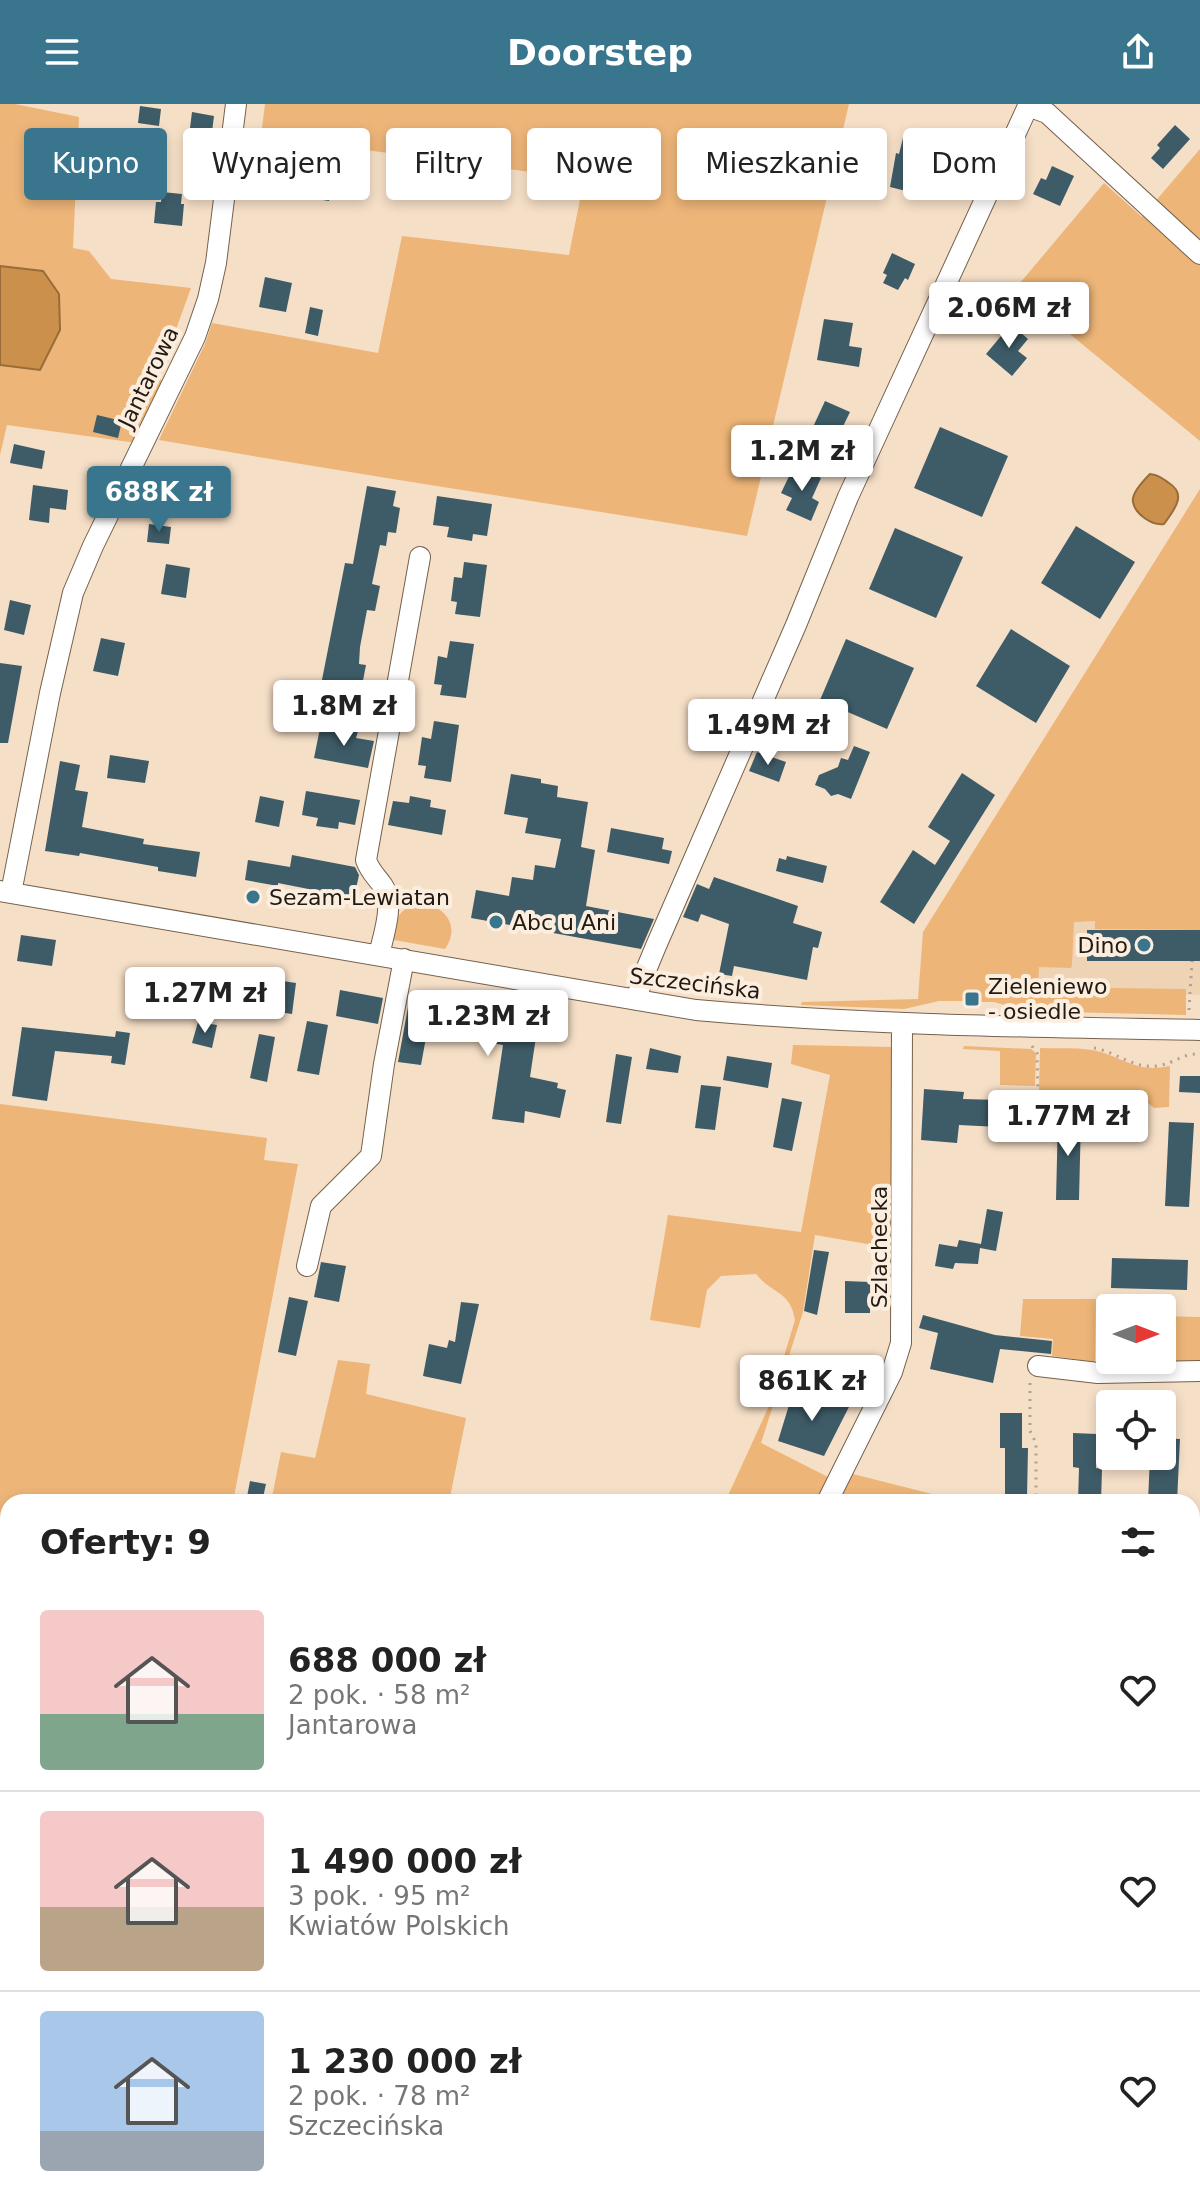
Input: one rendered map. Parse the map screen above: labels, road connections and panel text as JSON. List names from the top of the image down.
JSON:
{
  "streets": {
    "street": ["Jantarowa", "Szczecińska", "Szlachecka"]
  },
  "crossings": [
    ["Jantarowa", "Szczecińska"],
    ["Szczecińska", "Szlachecka"]
  ],
  "places": {
    "other": ["Sezam-Lewiatan", "Abc u Ani", "Dino"],
    "transit": ["Zieleniewo - osiedle"]
  },
  "north": "right",
  "page": {
    "header": "Doorstep",
    "chip": [
      "Kupno",
      "Wynajem",
      "Filtry",
      "Nowe",
      "Mieszkanie",
      "Dom"
    ],
    "price": [
      "2.06M zł",
      "1.2M zł",
      "688K zł",
      "1.8M zł",
      "1.49M zł",
      "1.27M zł",
      "1.23M zł",
      "1.77M zł",
      "861K zł"
    ],
    "heading": "Oferty: 9",
    "list": [
      {
        "name": "688 000 zł",
        "note": "2 pok. · 58 m² · Jantarowa"
      },
      {
        "name": "1 490 000 zł",
        "note": "3 pok. · 95 m² · Kwiatów Polskich"
      },
      {
        "name": "1 230 000 zł",
        "note": "2 pok. · 78 m² · Szczecińska"
      }
    ]
  }
}
